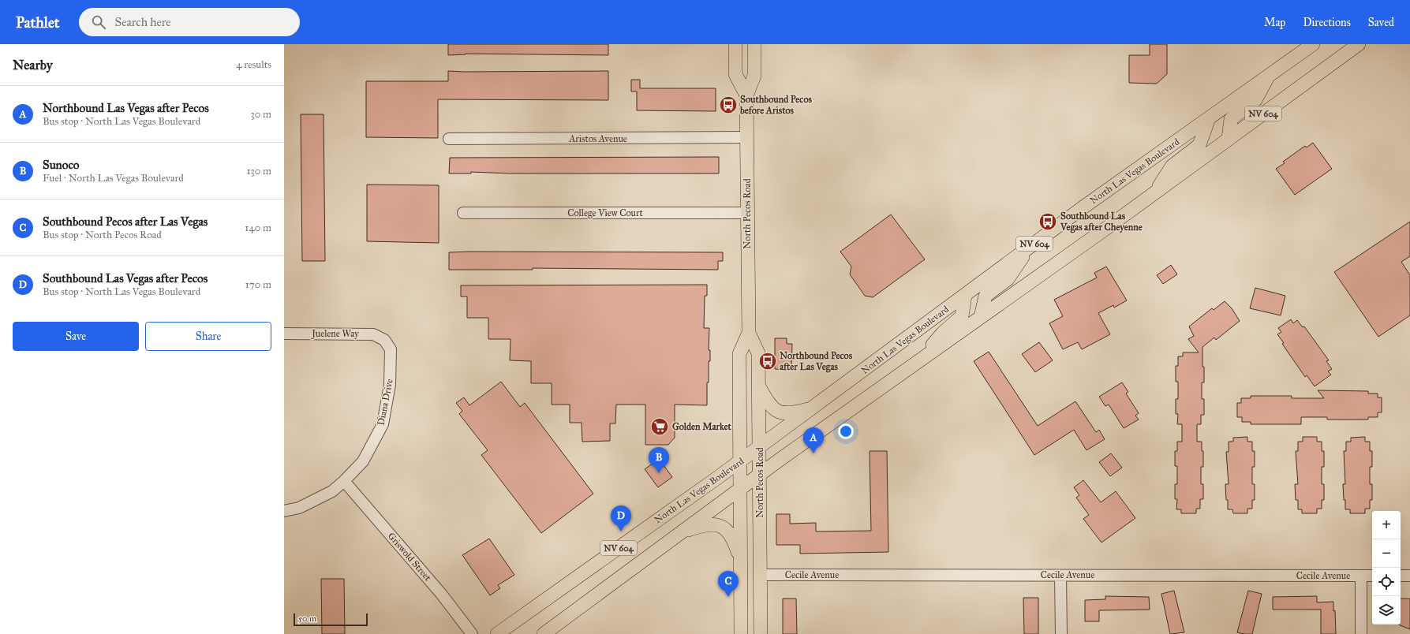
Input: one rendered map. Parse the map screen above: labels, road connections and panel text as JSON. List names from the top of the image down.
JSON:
{
  "streets": {
    "main road": ["NV 604", "North Las Vegas Boulevard", "North Pecos Road"],
    "street": [
      "Aristos Avenue",
      "College View Court",
      "Juelene Way",
      "Diana Drive",
      "Griswold Street",
      "Cecile Avenue"
    ]
  },
  "crossings": [
    ["NV 604", "North Pecos Road"],
    ["Aristos Avenue", "North Pecos Road"],
    ["North Las Vegas Boulevard", "North Pecos Road"],
    ["College View Court", "North Pecos Road"],
    ["North Pecos Road", "Cecile Avenue"],
    ["Juelene Way", "Diana Drive"],
    ["Diana Drive", "Griswold Street"]
  ],
  "places": {
    "bus stop": ["Southbound Pecos before Aristos", "Southbound Las Vegas after Cheyenne", "Northbound Pecos after Las Vegas"],
    "supermarket": ["Golden Market"]
  },
  "scale_bar": "50 m",
  "page": {
    "header": "Pathlet",
    "search": "Search here",
    "nav": ["Map", "Directions", "Saved"],
    "heading": ["Nearby", "4 results"],
    "list": [
      {
        "mark": "A",
        "name": "Northbound Las Vegas after Pecos",
        "note": "Bus stop · North Las Vegas Boulevard",
        "value": "30 m"
      },
      {
        "mark": "B",
        "name": "Sunoco",
        "note": "Fuel · North Las Vegas Boulevard",
        "value": "130 m"
      },
      {
        "mark": "C",
        "name": "Southbound Pecos after Las Vegas",
        "note": "Bus stop · North Pecos Road",
        "value": "140 m"
      },
      {
        "mark": "D",
        "name": "Southbound Las Vegas after Pecos",
        "note": "Bus stop · North Las Vegas Boulevard",
        "value": "170 m"
      }
    ],
    "buttons": ["Save", "Share"],
    "pins": [
      "A",
      "B",
      "D",
      "C"
    ],
    "map_buttons": ["+", "−"],
    "scale": "50 m"
  }
}
